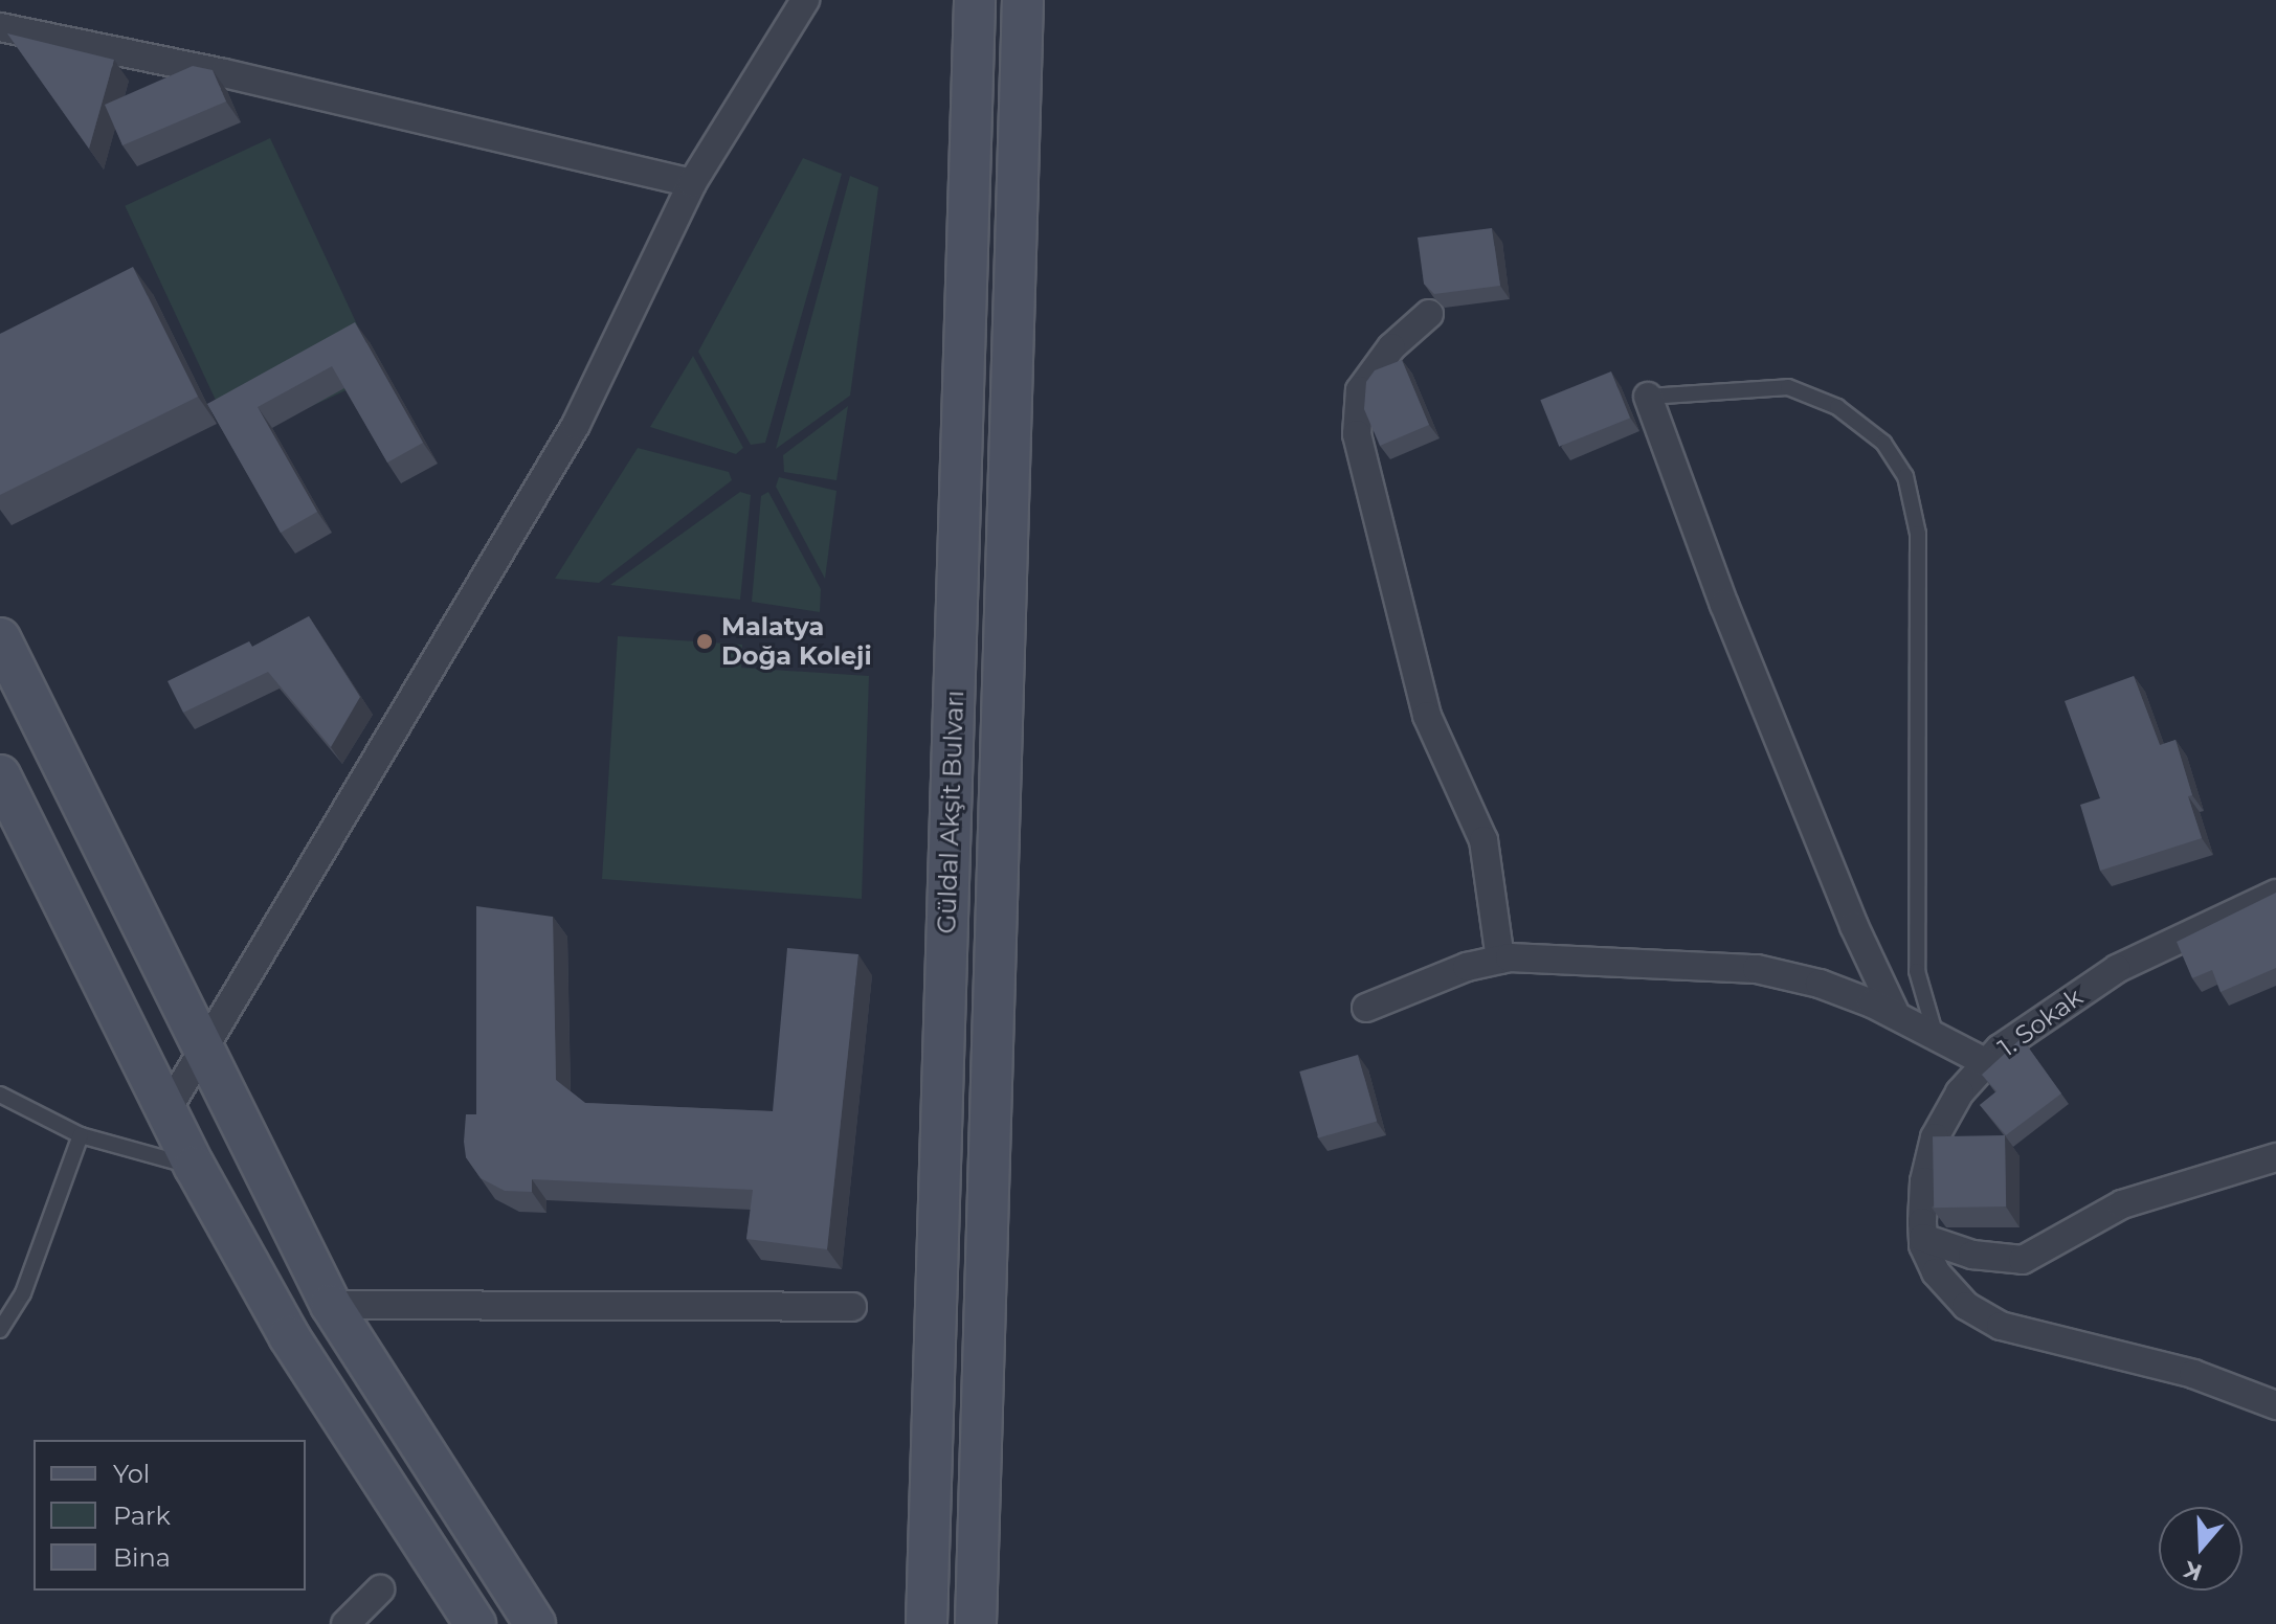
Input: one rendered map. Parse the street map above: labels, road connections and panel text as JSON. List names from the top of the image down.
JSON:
{
  "streets": {
    "main road": ["Güldal Akşit Bulvarı"],
    "street": ["1. Sokak"]
  },
  "places": ["Malatya Doğa Koleji"],
  "legend": ["Yol", "Park", "Bina"],
  "north": "bottom"
}
